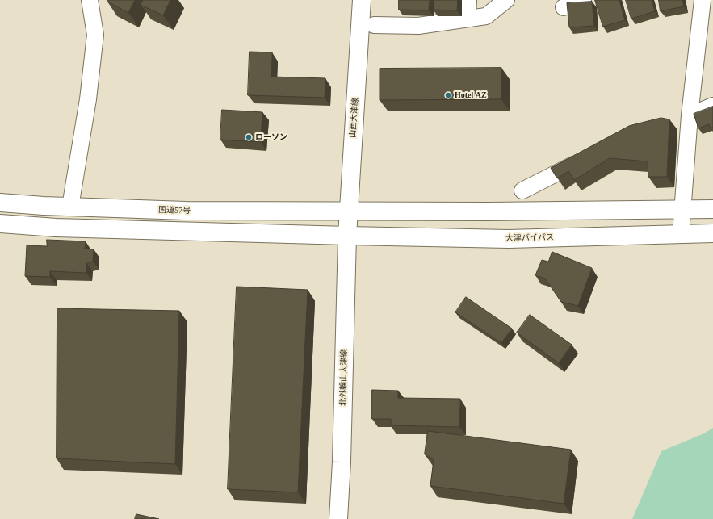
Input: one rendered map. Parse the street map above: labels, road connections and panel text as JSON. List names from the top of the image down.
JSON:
{
  "streets": {
    "main road": [
      "山西大津線",
      "国道57号",
      "大津バイパス",
      "北外輪山大津線"
    ]
  },
  "crossings": [
    ["山西大津線", "国道57号"],
    ["山西大津線", "大津バイパス"],
    ["山西大津線", "北外輪山大津線"],
    ["大津バイパス", "北外輪山大津線"]
  ],
  "places": ["Hotel AZ", "ローソン"]
}
